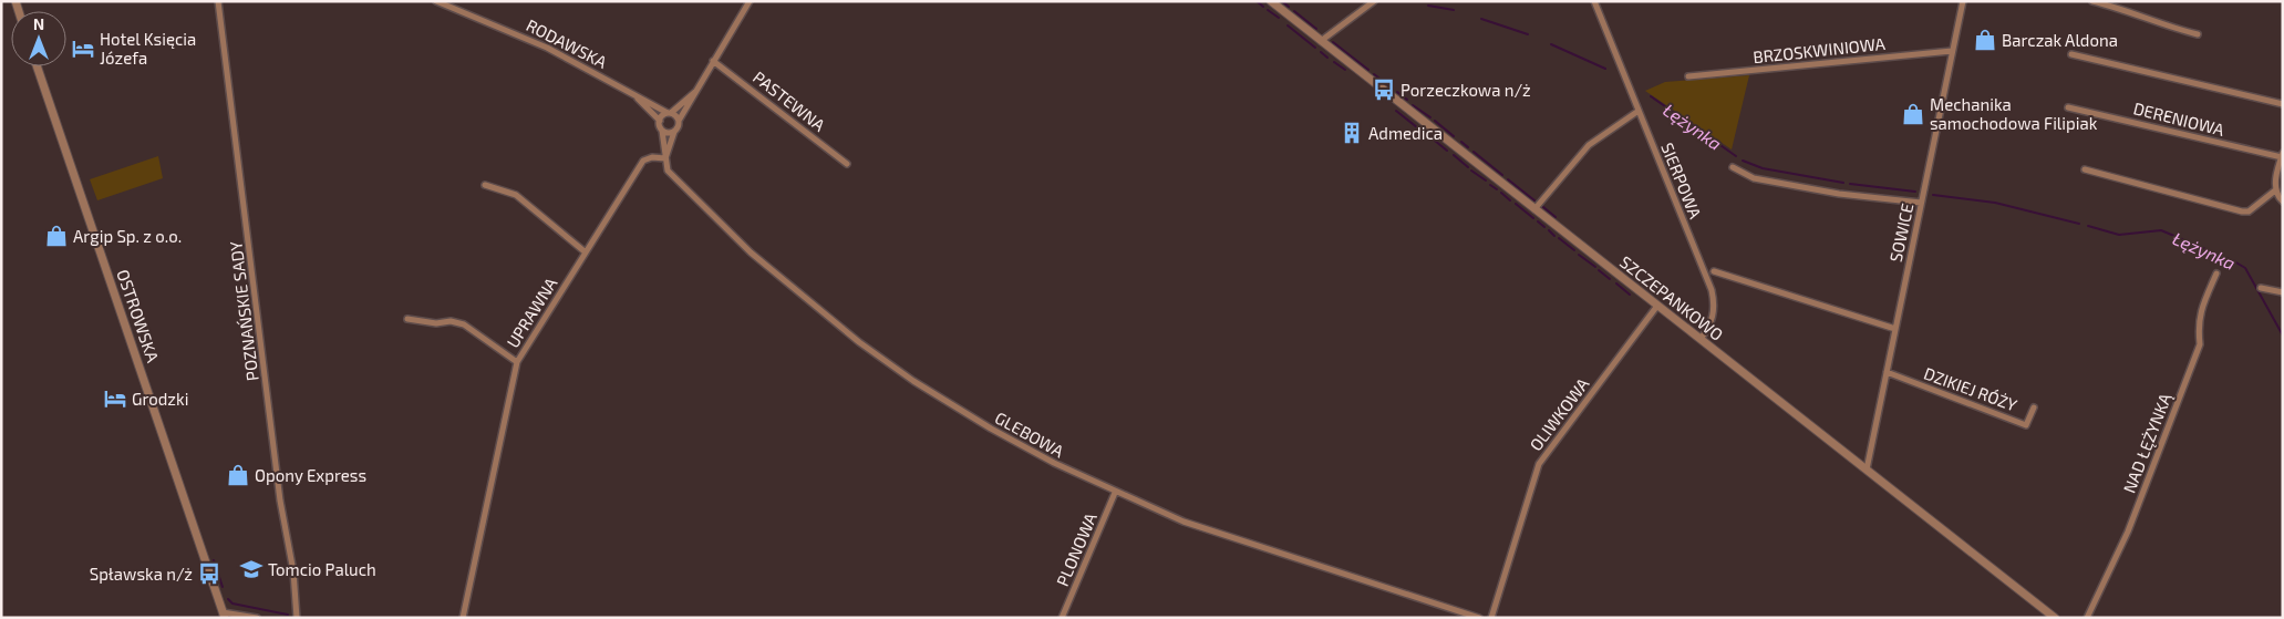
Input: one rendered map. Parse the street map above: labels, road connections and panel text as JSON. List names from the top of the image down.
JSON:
{
  "streets": {
    "street": [
      "RODAWSKA",
      "BRZOSKWINIOWA",
      "PASTEWNA",
      "DERENIOWA",
      "SIERPOWA",
      "SOWICE",
      "SZCZEPANKOWO",
      "POZNAŃSKIE SADY",
      "UPRAWNA",
      "OSTROWSKA",
      "DZIKIEJ RÓŻY",
      "OLIWKOWA",
      "GLEBOWA",
      "NAD ŁĘŻYNKĄ",
      "PLONOWA"
    ]
  },
  "crossings": [
    ["RODAWSKA", "GLEBOWA"],
    ["BRZOSKWINIOWA", "SOWICE"],
    ["SIERPOWA", "SZCZEPANKOWO"],
    ["SOWICE", "SZCZEPANKOWO"],
    ["SOWICE", "DZIKIEJ RÓŻY"],
    ["SZCZEPANKOWO", "OLIWKOWA"],
    ["UPRAWNA", "GLEBOWA"],
    ["GLEBOWA", "PLONOWA"]
  ],
  "water": ["Łężynka"],
  "places": {
    "shop": [
      "Barczak Aldona",
      "Mechanika samochodowa Filipiak",
      "Argip Sp. z o.o.",
      "Opony Express"
    ],
    "hotel": ["Hotel Księcia Józefa", "Grodzki"],
    "bus stop": ["Porzeczkowa n/ż", "Spławska n/ż"],
    "building": ["Admedica"],
    "school or university": ["Tomcio Paluch"]
  },
  "north": "top"
}
